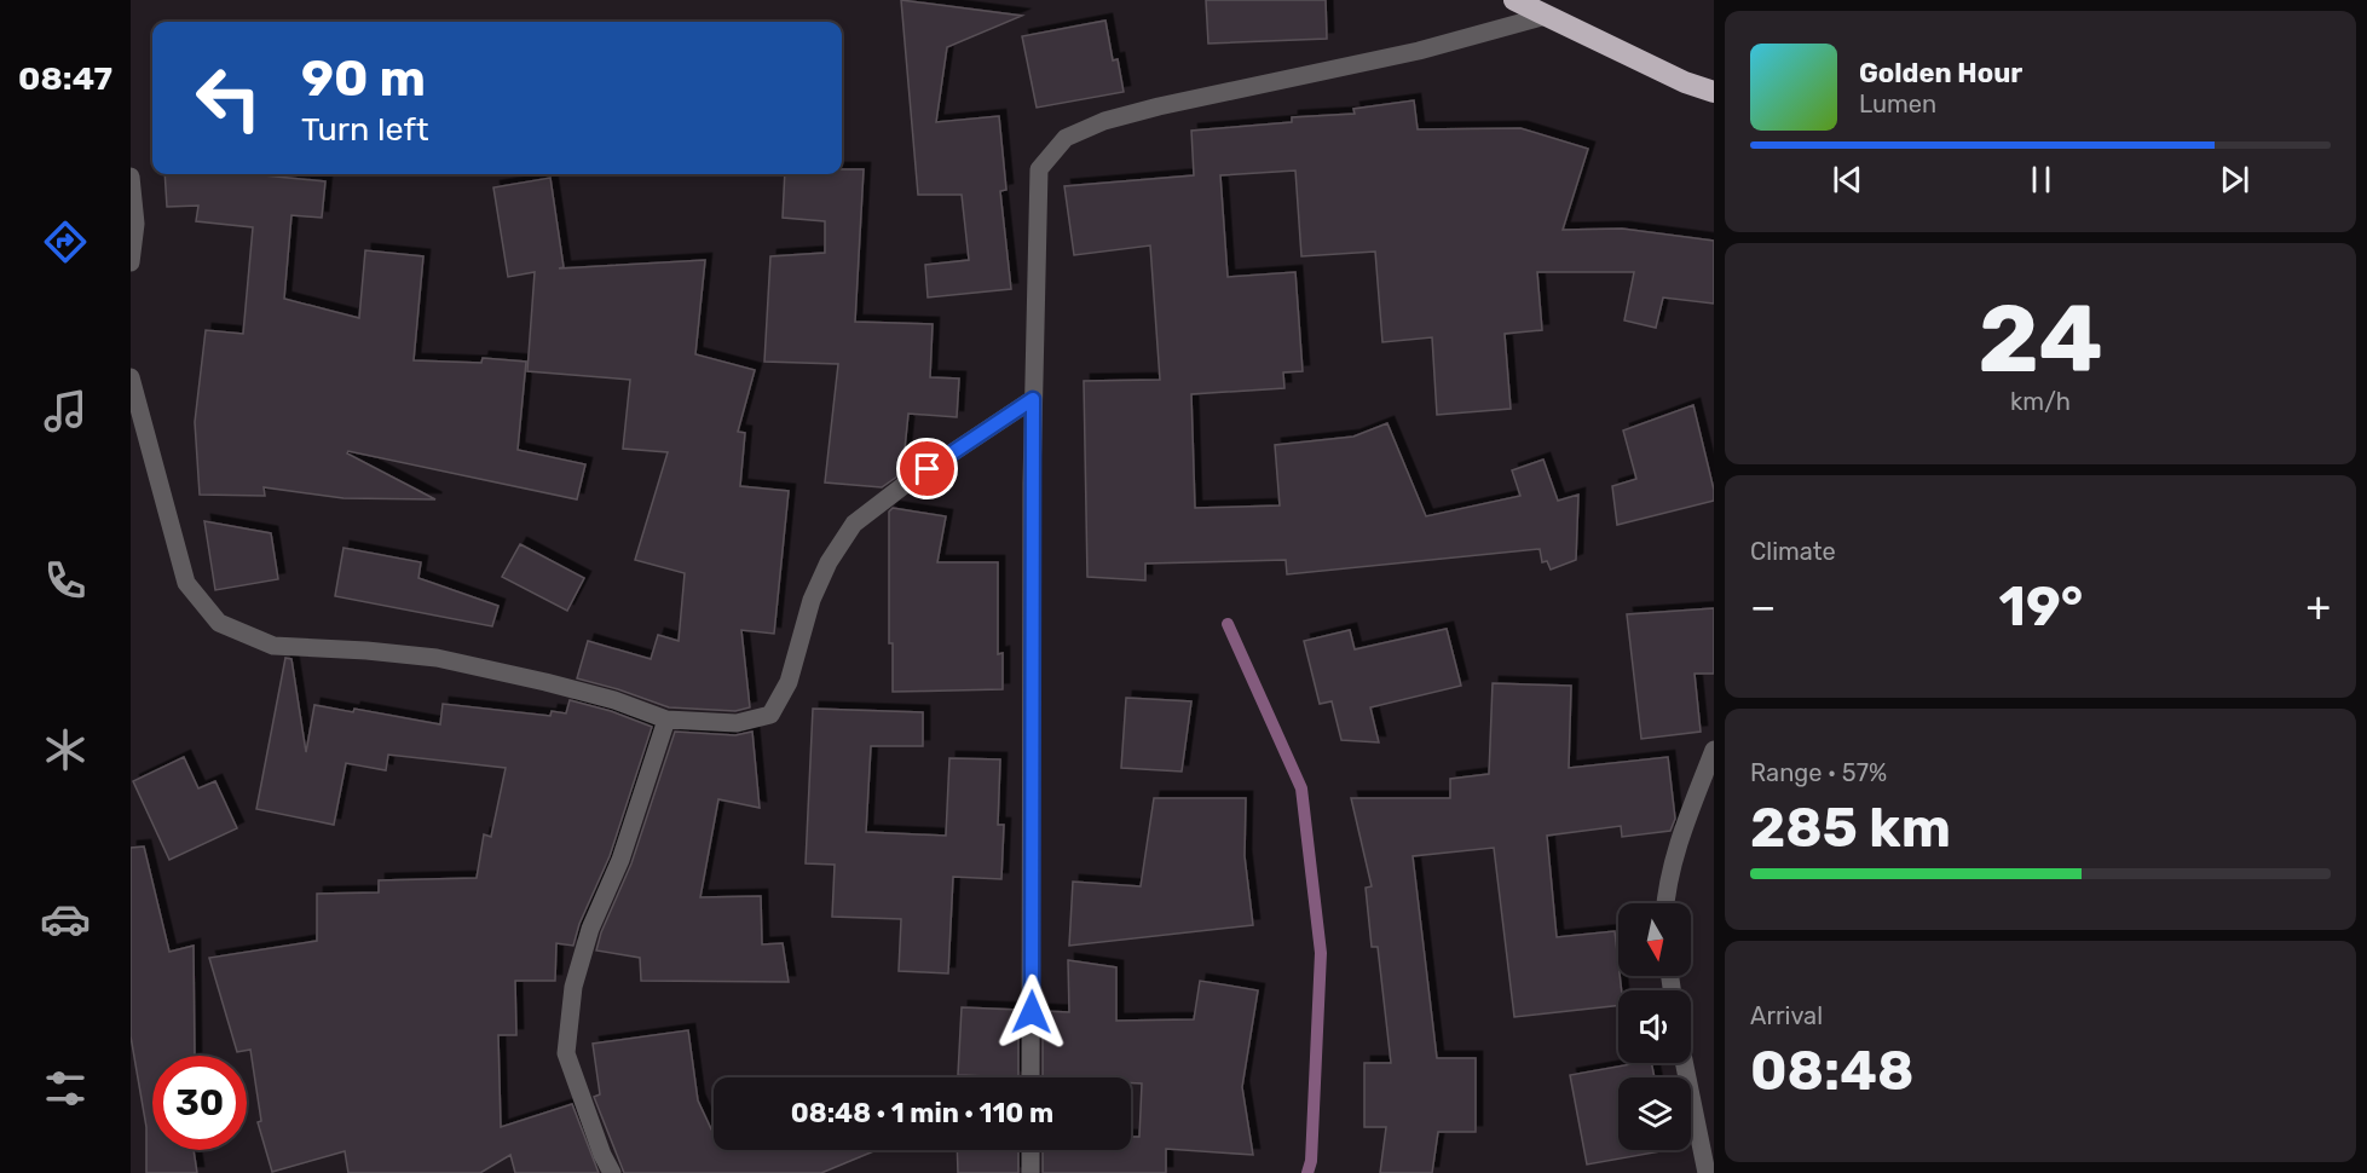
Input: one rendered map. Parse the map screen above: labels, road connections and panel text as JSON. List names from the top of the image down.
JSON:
{
  "north": "bottom",
  "page": {
    "tabs": "08:47",
    "turn": ["90 m", "Turn left"],
    "song": ["Golden Hour", "Lumen"],
    "tile": [
      ["24", "km/h"],
      "Climate",
      ["Range · 57%", "285 km"],
      ["Arrival", "08:48"]
    ],
    "heat": ["−", "19°", "+"],
    "limit": "30",
    "trip": "08:48 · 1 min · 110 m"
  }
}
